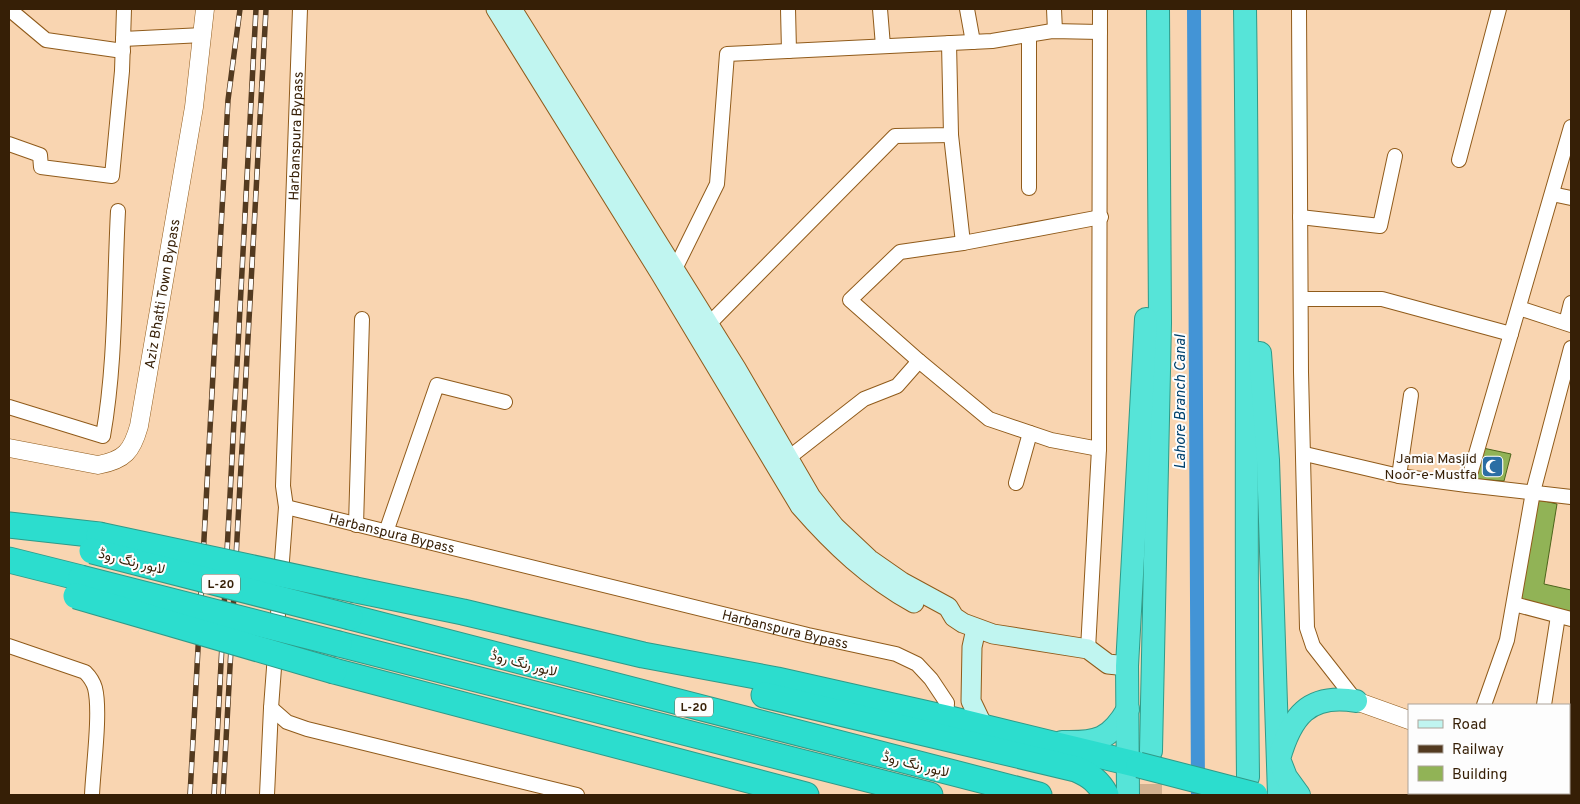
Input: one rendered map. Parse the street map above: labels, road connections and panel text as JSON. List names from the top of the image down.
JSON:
{
  "streets": {
    "highway": ["لاہور رنگ روڈ", "L-20"],
    "street": ["Harbanspura Bypass", "Aziz Bhatti Town Bypass"]
  },
  "water": ["Lahore Branch Canal"],
  "places": {
    "mosque": ["Jamia Masjid Noor-e-Mustfa"]
  },
  "legend": ["Road", "Railway", "Building"]
}
